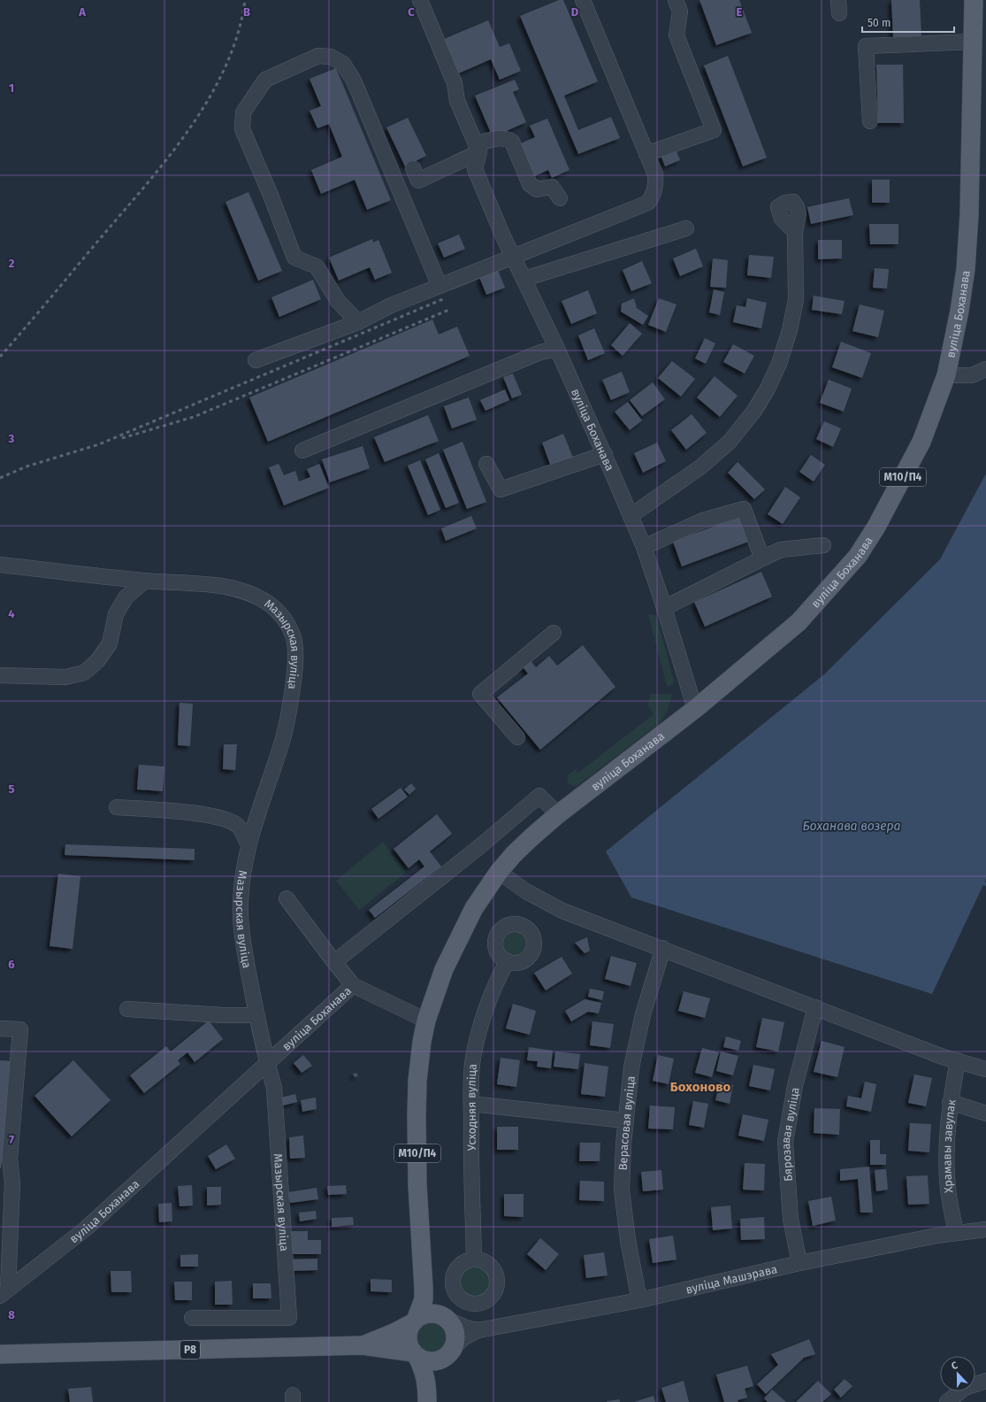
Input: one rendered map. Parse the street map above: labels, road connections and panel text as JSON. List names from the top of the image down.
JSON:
{
  "streets": {
    "main road": ["вуліца Боханава", "М10/П4", "Р8"],
    "street": [
      "Мазырская вуліца",
      "Усходняя вуліца",
      "Верасовая вуліца",
      "Бярозавая вуліца",
      "Храмавы завулак",
      "вуліца Машэрава"
    ]
  },
  "crossings": [
    ["вуліца Боханава", "М10/П4"],
    ["вуліца Боханава", "Мазырская вуліца"],
    ["М10/П4", "вуліца Машэрава"],
    ["М10/П4", "Р8"],
    ["Верасовая вуліца", "вуліца Машэрава"],
    ["Бярозавая вуліца", "вуліца Машэрава"],
    ["Храмавы завулак", "вуліца Машэрава"],
    ["вуліца Машэрава", "Р8"]
  ],
  "districts": ["Бохоново"],
  "water": ["Боханава возера"],
  "scale_bar": "50 m",
  "north": "top",
  "grid": {
    "columns": [
      "A",
      "B",
      "C",
      "D",
      "E"
    ],
    "rows": [
      "1",
      "2",
      "3",
      "4",
      "5",
      "6",
      "7",
      "8"
    ]
  }
}
